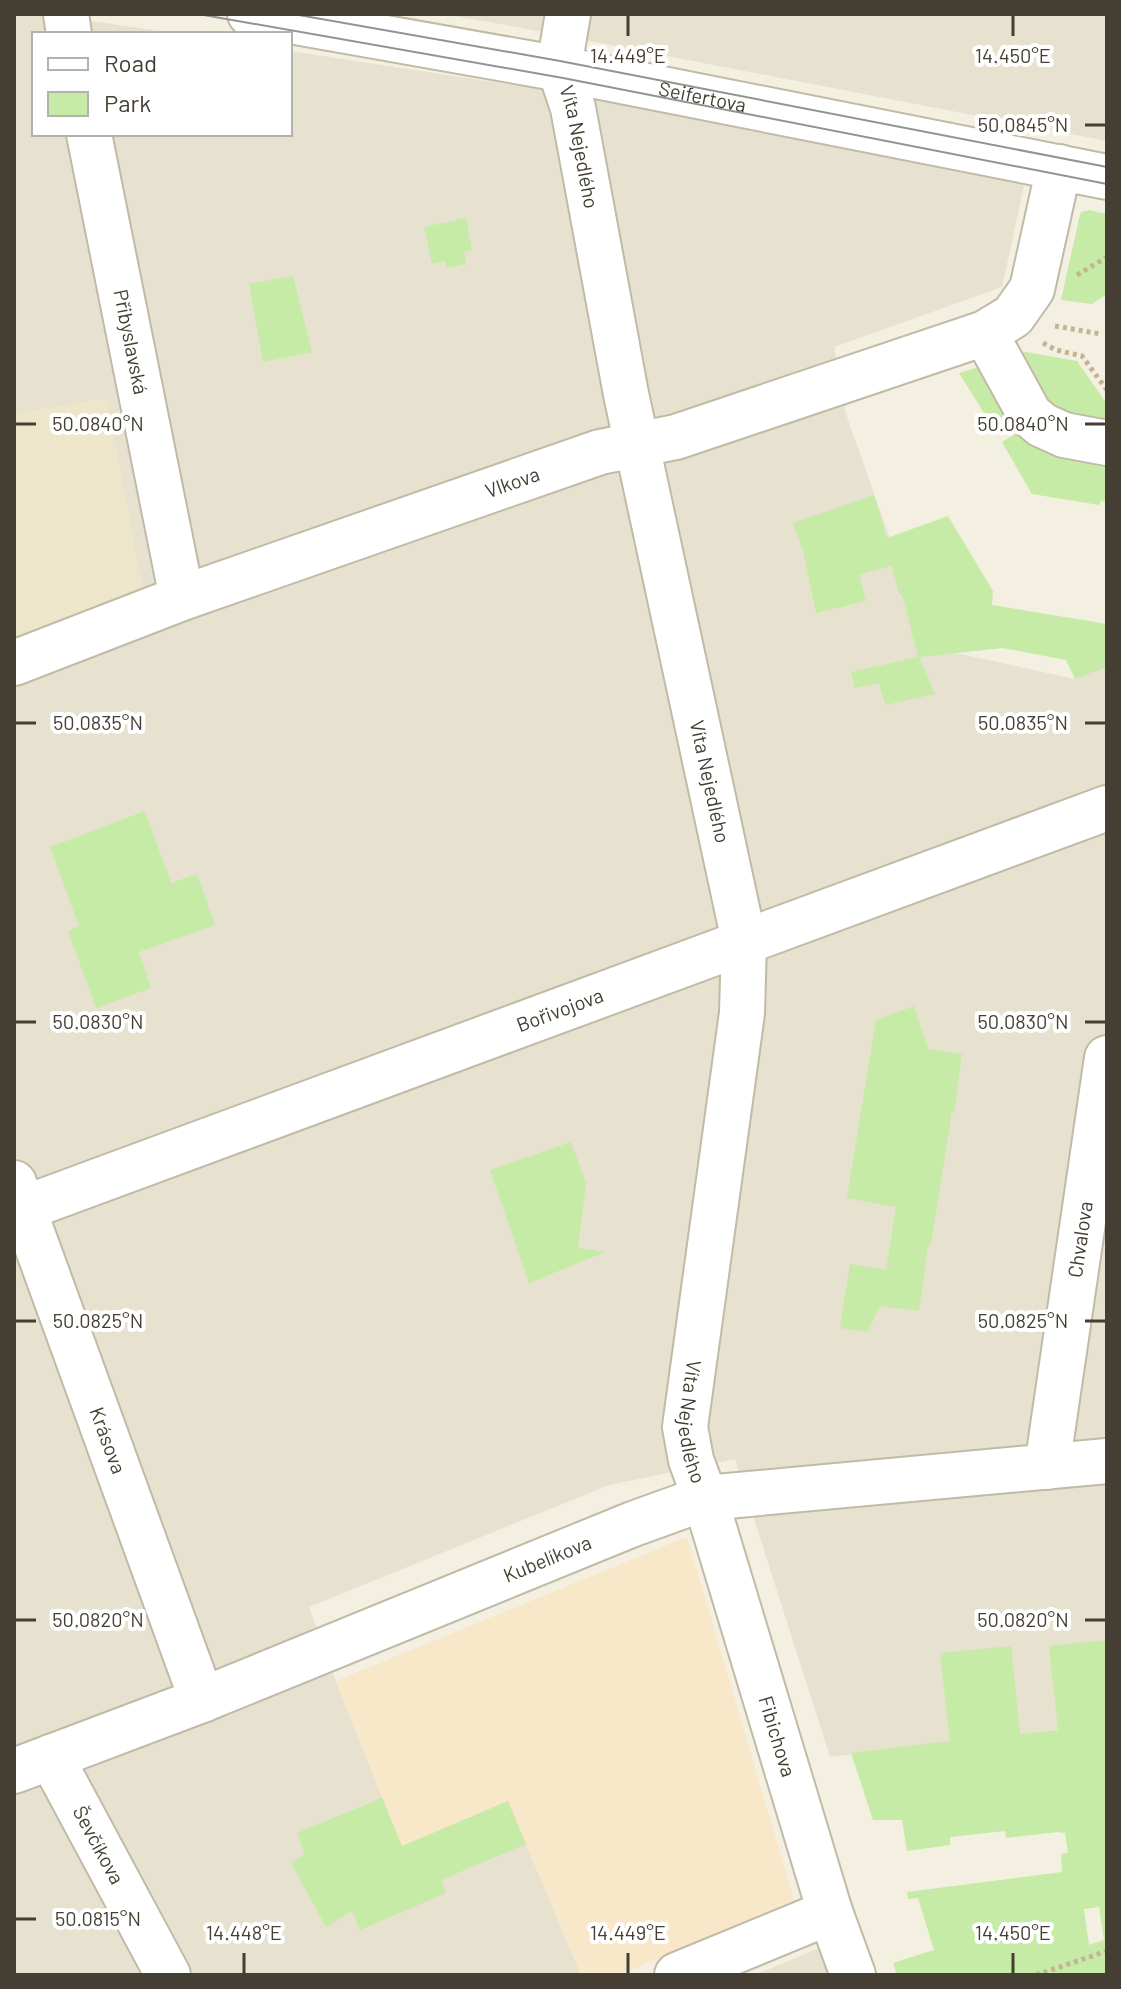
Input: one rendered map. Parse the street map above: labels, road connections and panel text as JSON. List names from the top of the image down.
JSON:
{
  "streets": {
    "street": [
      "Seifertova",
      "Víta Nejedlého",
      "Přibyslavská",
      "Vlkova",
      "Bořivojova",
      "Chvalova",
      "Krásova",
      "Kubelíkova",
      "Fibichova",
      "Ševčíkova"
    ]
  },
  "crossings": [
    ["Seifertova", "Víta Nejedlého"],
    ["Víta Nejedlého", "Vlkova"],
    ["Víta Nejedlého", "Bořivojova"],
    ["Víta Nejedlého", "Kubelíkova"],
    ["Víta Nejedlého", "Fibichova"],
    ["Přibyslavská", "Vlkova"],
    ["Bořivojova", "Krásova"],
    ["Chvalova", "Kubelíkova"],
    ["Krásova", "Kubelíkova"],
    ["Kubelíkova", "Fibichova"],
    ["Kubelíkova", "Ševčíkova"]
  ],
  "legend": ["Road", "Park"],
  "coordinates": [
    "14.449°E",
    "14.450°E",
    "50.0845°N",
    "50.0840°N",
    "50.0835°N",
    "50.0830°N",
    "50.0825°N",
    "50.0820°N",
    "50.0815°N",
    "14.448°E"
  ]
}
